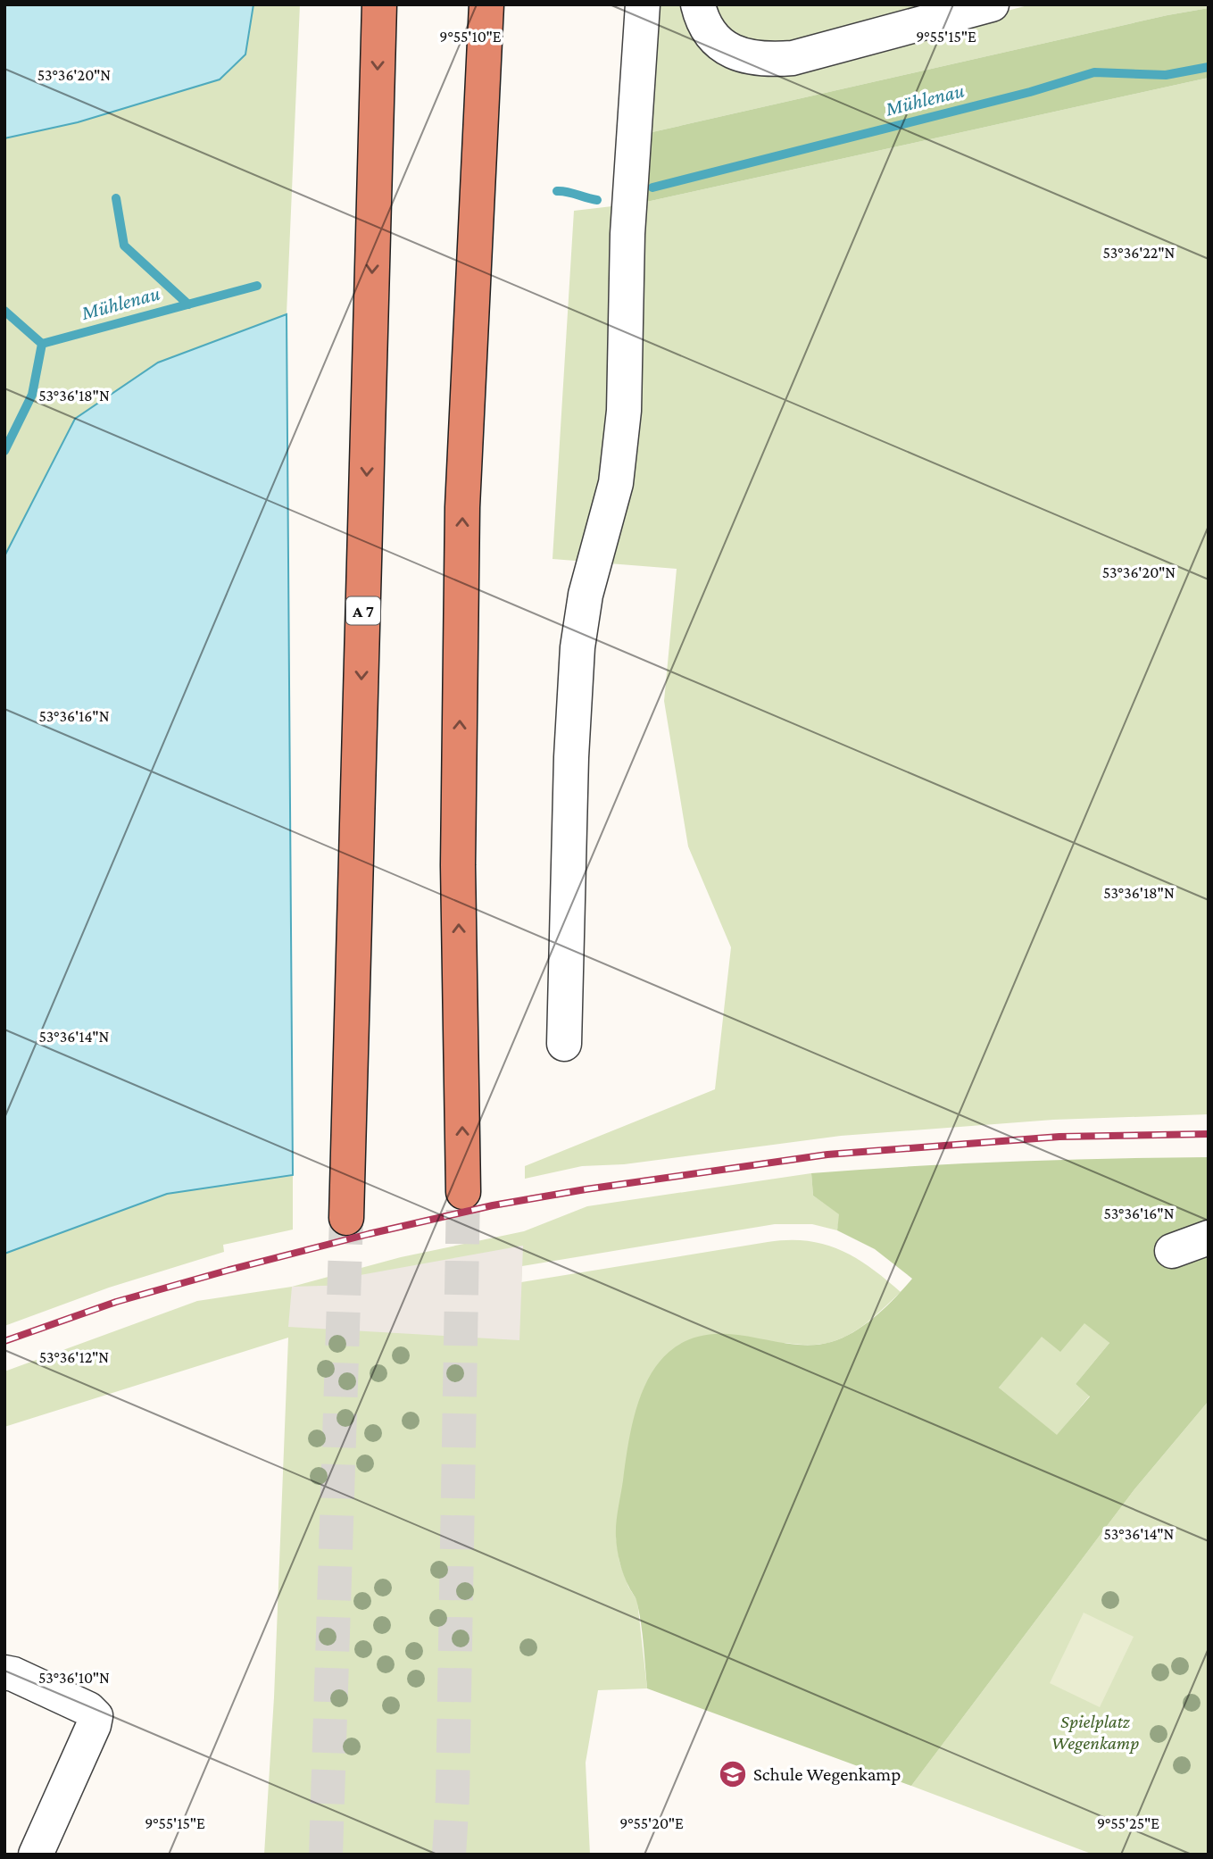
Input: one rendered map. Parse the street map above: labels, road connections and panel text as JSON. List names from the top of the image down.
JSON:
{
  "streets": {
    "highway": ["A 7"]
  },
  "water": ["Mühlenau"],
  "parks": ["Spielplatz Wegenkamp"],
  "places": {
    "school or university": ["Schule Wegenkamp"]
  },
  "coordinates": [
    "9°55'10\"E",
    "9°55'15\"E",
    "53°36'20\"N",
    "53°36'22\"N",
    "53°36'18\"N",
    "53°36'16\"N",
    "53°36'14\"N",
    "53°36'12\"N",
    "53°36'10\"N",
    "9°55'20\"E",
    "9°55'25\"E"
  ]
}
